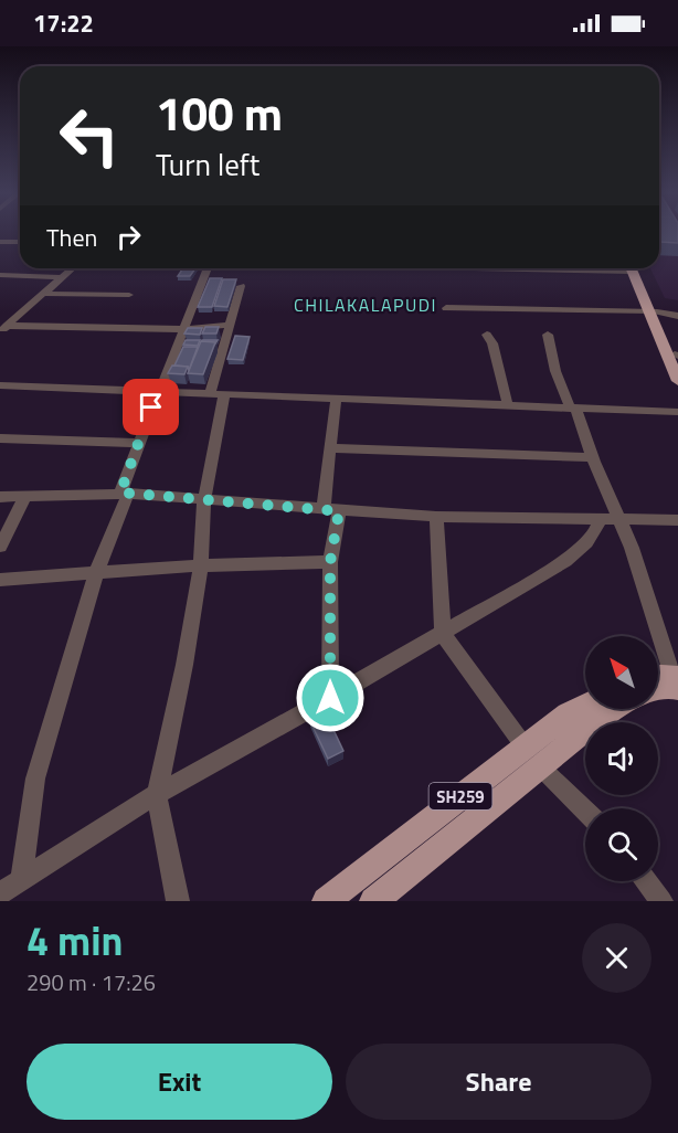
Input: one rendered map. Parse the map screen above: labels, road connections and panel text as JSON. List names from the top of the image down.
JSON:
{
  "streets": {
    "main road": ["SH259"]
  },
  "districts": ["CHILAKALAPUDI"],
  "north": "top left",
  "page": {
    "status": "17:22",
    "turn": ["100 m", "Turn left"],
    "then": "Then",
    "heading": ["4 min", "290 m · 17:26"],
    "buttons": ["Exit", "Share"]
  }
}
